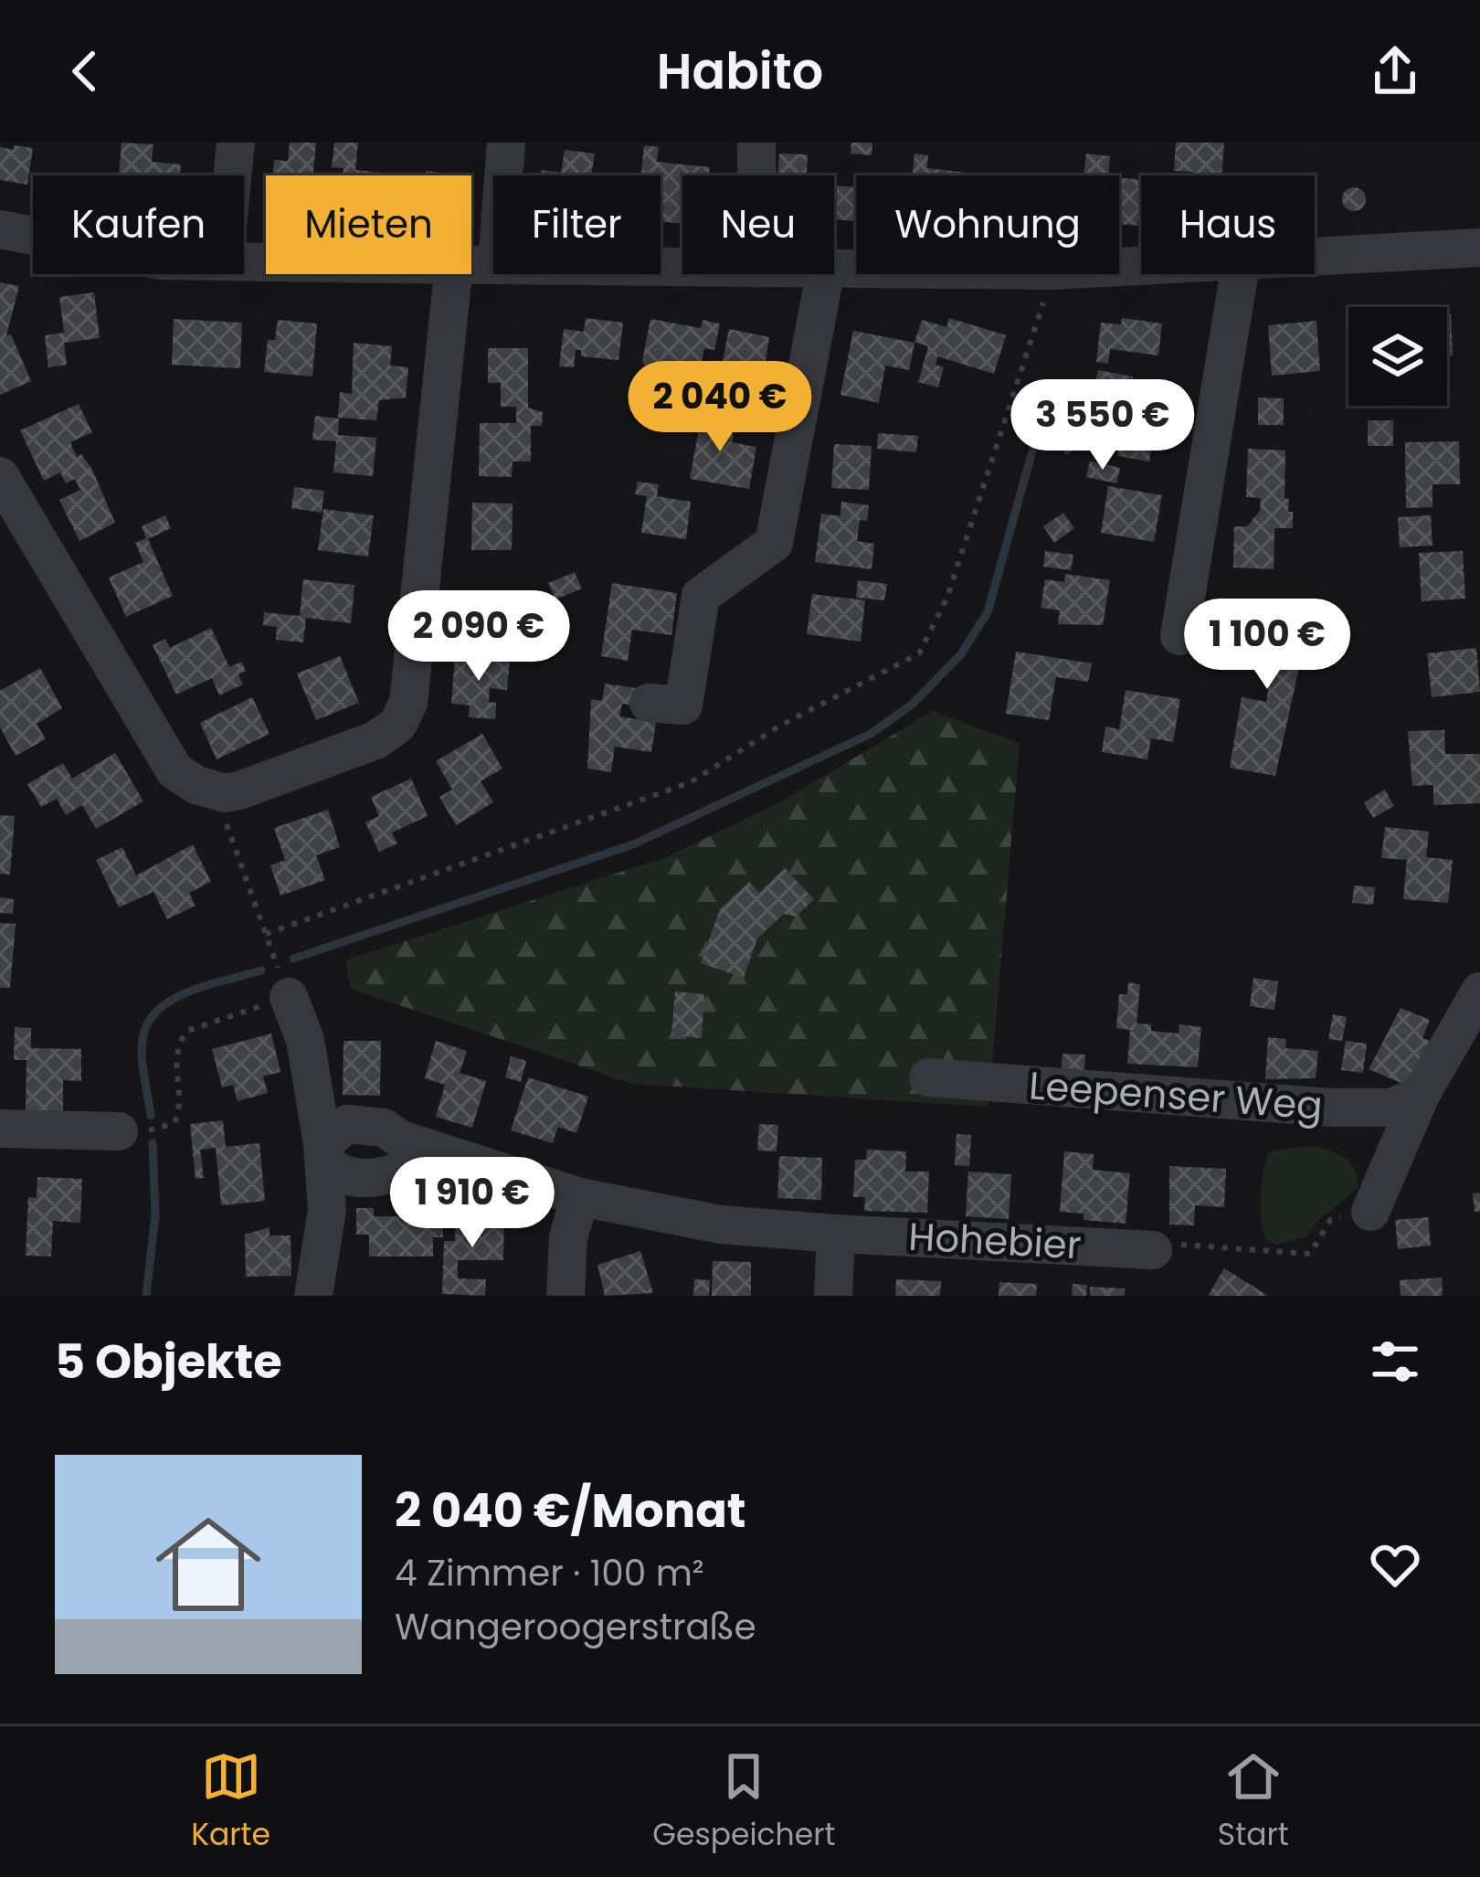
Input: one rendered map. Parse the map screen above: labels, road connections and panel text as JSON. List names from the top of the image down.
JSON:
{
  "streets": {
    "street": ["Leepenser Weg", "Hohebier"]
  },
  "page": {
    "header": "Habito",
    "chip": [
      "Kaufen",
      "Mieten",
      "Filter",
      "Neu",
      "Wohnung",
      "Haus"
    ],
    "price": [
      "2 040 €",
      "3 550 €",
      "2 090 €",
      "1 100 €",
      "1 910 €"
    ],
    "heading": "5 Objekte",
    "list": [
      {
        "name": "2 040 €/Monat",
        "note": "4 Zimmer · 100 m² · Wangeroogerstraße"
      }
    ],
    "tabs": ["Karte", "Gespeichert", "Start"]
  }
}
